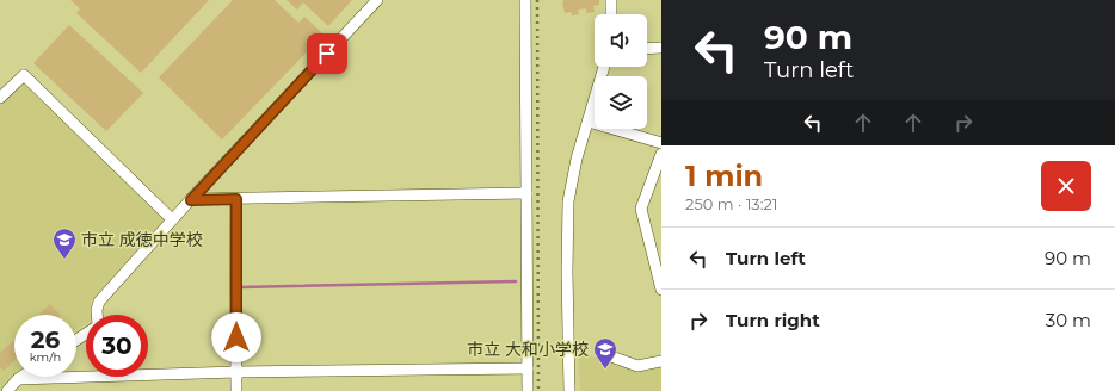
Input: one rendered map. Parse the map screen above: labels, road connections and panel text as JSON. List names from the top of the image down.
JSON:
{
  "places": {
    "school or university": ["市立 成徳中学校", "市立 大和小学校"]
  },
  "page": {
    "turn": ["90 m", "Turn left"],
    "heading": ["1 min", "250 m · 13:21"],
    "list": [
      {
        "name": "Turn left",
        "value": "90 m"
      },
      {
        "name": "Turn right",
        "value": "30 m"
      }
    ],
    "speed": "26 km/h",
    "limit": "30"
  }
}
